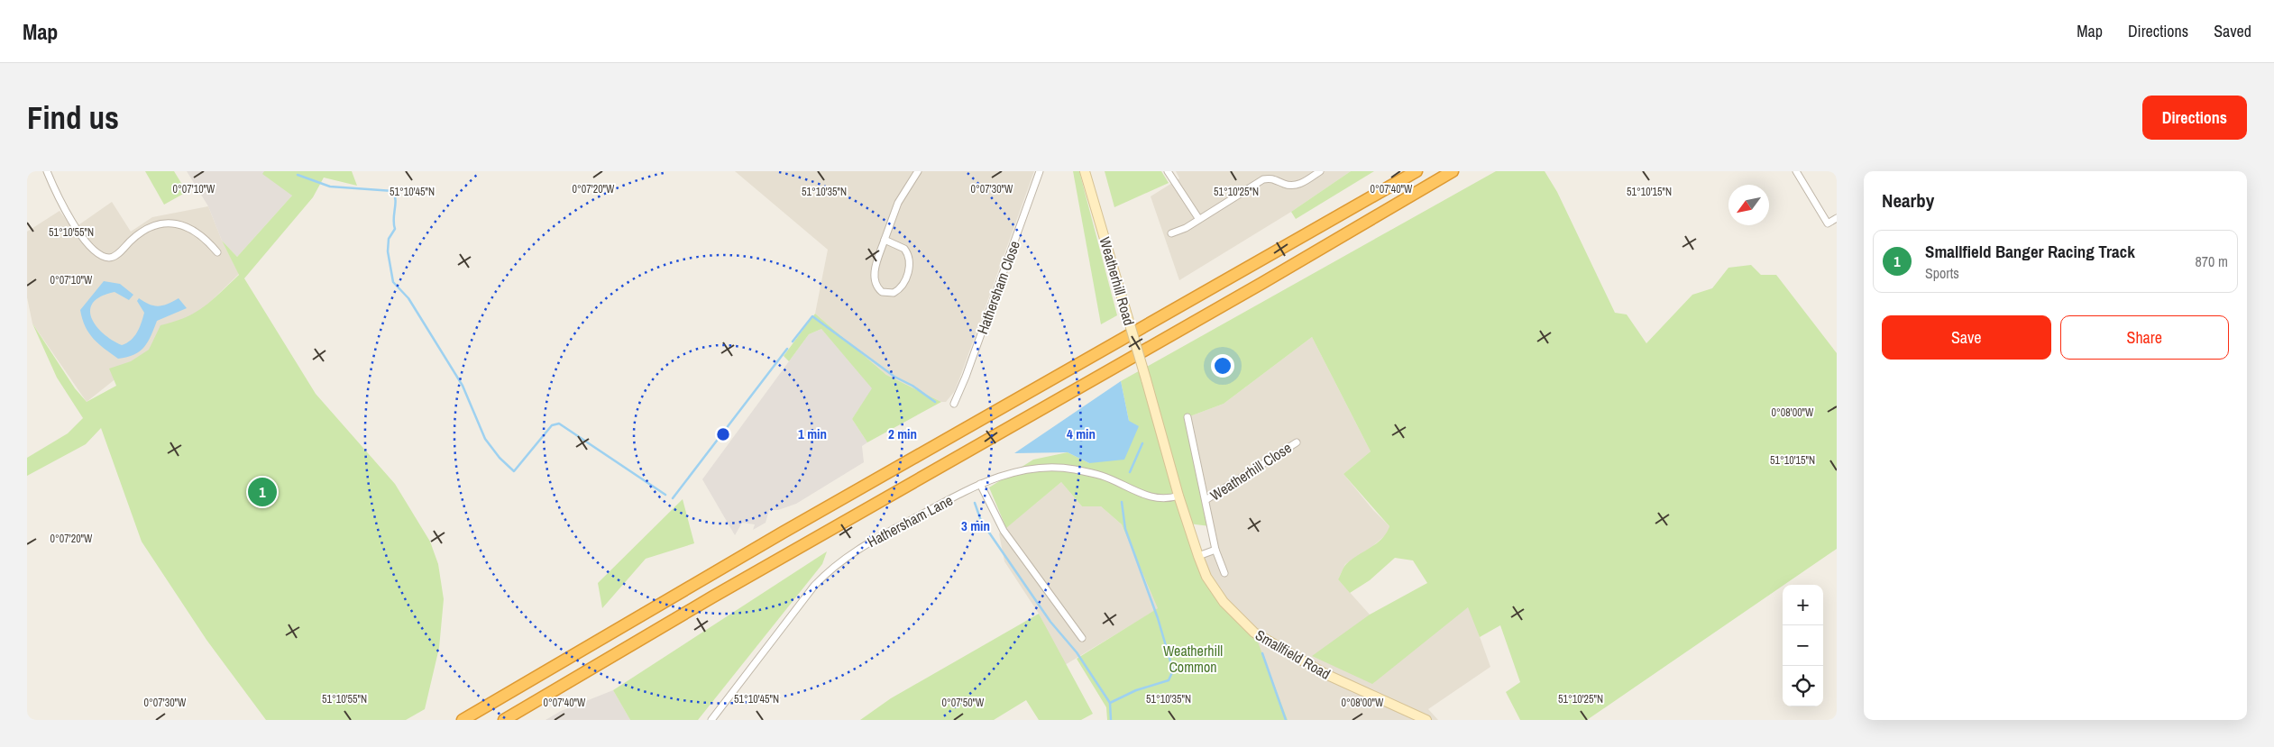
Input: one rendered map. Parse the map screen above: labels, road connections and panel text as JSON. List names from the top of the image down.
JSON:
{
  "streets": {
    "street": [
      "Weatherhill Road",
      "Hathersham Close",
      "Weatherhill Close",
      "Hathersham Lane",
      "Smallfield Road"
    ]
  },
  "crossings": [
    ["Weatherhill Road", "Hathersham Lane"],
    ["Weatherhill Road", "Smallfield Road"],
    ["Hathersham Lane", "Smallfield Road"]
  ],
  "parks": ["Weatherhill Common"],
  "north": "bottom left",
  "page": {
    "header": "Map",
    "nav": ["Map", "Directions", "Saved"],
    "buttons": [
      "Directions",
      ["Save", "Share"]
    ],
    "title": "Find us",
    "heading": "Nearby",
    "list": [
      {
        "mark": "1",
        "name": "Smallfield Banger Racing Track",
        "note": "Sports",
        "value": "870 m"
      }
    ],
    "pins": "1",
    "map_buttons": ["+", "−"]
  },
  "coordinates": [
    "0°07'10\"W",
    "0°07'20\"W",
    "0°07'30\"W",
    "0°07'40\"W",
    "51°10'45\"N",
    "51°10'35\"N",
    "51°10'25\"N",
    "51°10'15\"N",
    "51°10'55\"N",
    "0°08'00\"W",
    "0°07'50\"W"
  ],
  "rings": [
    "1 min",
    "2 min",
    "4 min",
    "3 min"
  ]
}
